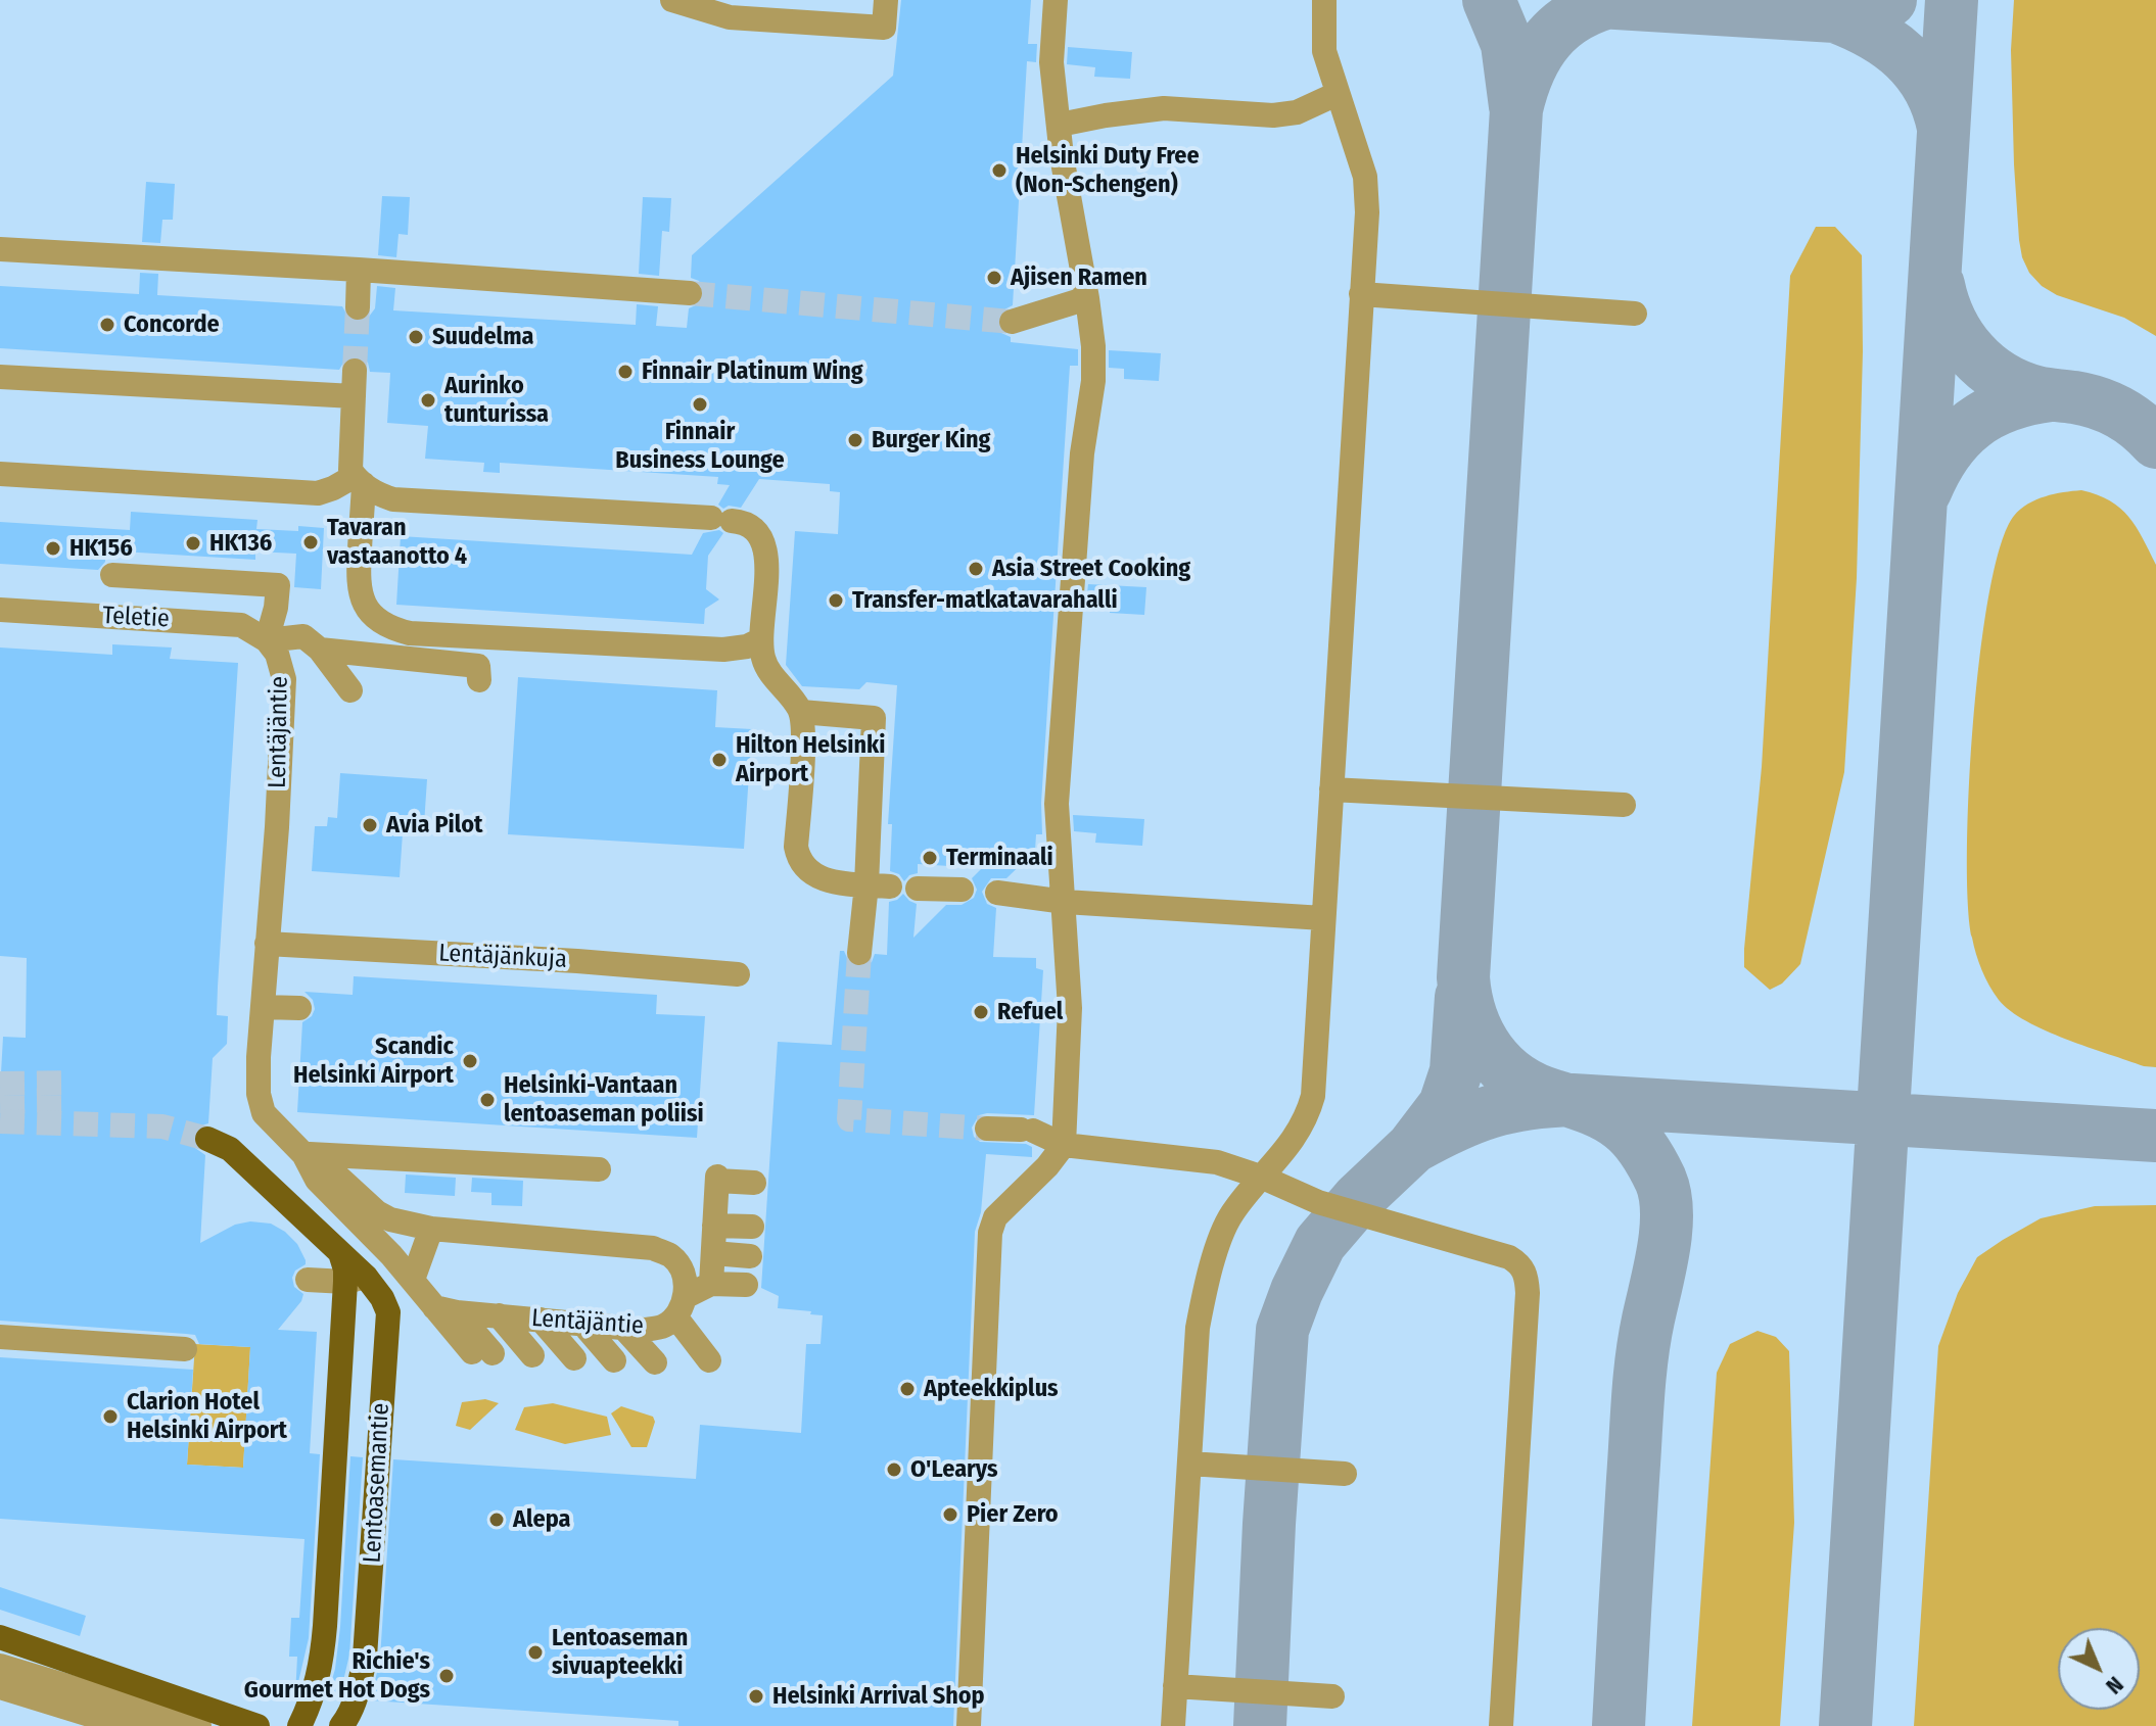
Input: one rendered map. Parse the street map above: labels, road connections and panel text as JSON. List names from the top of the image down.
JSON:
{
  "streets": {
    "main road": ["Lentoasemantie"],
    "street": ["Teletie", "Lentäjäntie", "Lentäjänkuja"]
  },
  "crossings": [
    ["Teletie", "Lentäjäntie"],
    ["Lentäjäntie", "Lentäjänkuja"]
  ],
  "places": [
    "Helsinki Duty Free (Non-Schengen)",
    "Ajisen Ramen",
    "Concorde",
    "Suudelma",
    "Finnair Platinum Wing",
    "Aurinko tunturissa",
    "Finnair Business Lounge",
    "Burger King",
    "Tavaran vastaanotto 4",
    "HK136",
    "HK156",
    "Asia Street Cooking",
    "Transfer-matkatavarahalli",
    "Hilton Helsinki Airport",
    "Avia Pilot",
    "Terminaali",
    "Refuel",
    "Scandic Helsinki Airport",
    "Helsinki-Vantaan lentoaseman poliisi",
    "Apteekkiplus",
    "Clarion Hotel Helsinki Airport",
    "O'Learys",
    "Pier Zero",
    "Alepa",
    "Lentoaseman sivuapteekki",
    "Richie's Gourmet Hot Dogs",
    "Helsinki Arrival Shop"
  ],
  "north": "bottom right"
}
